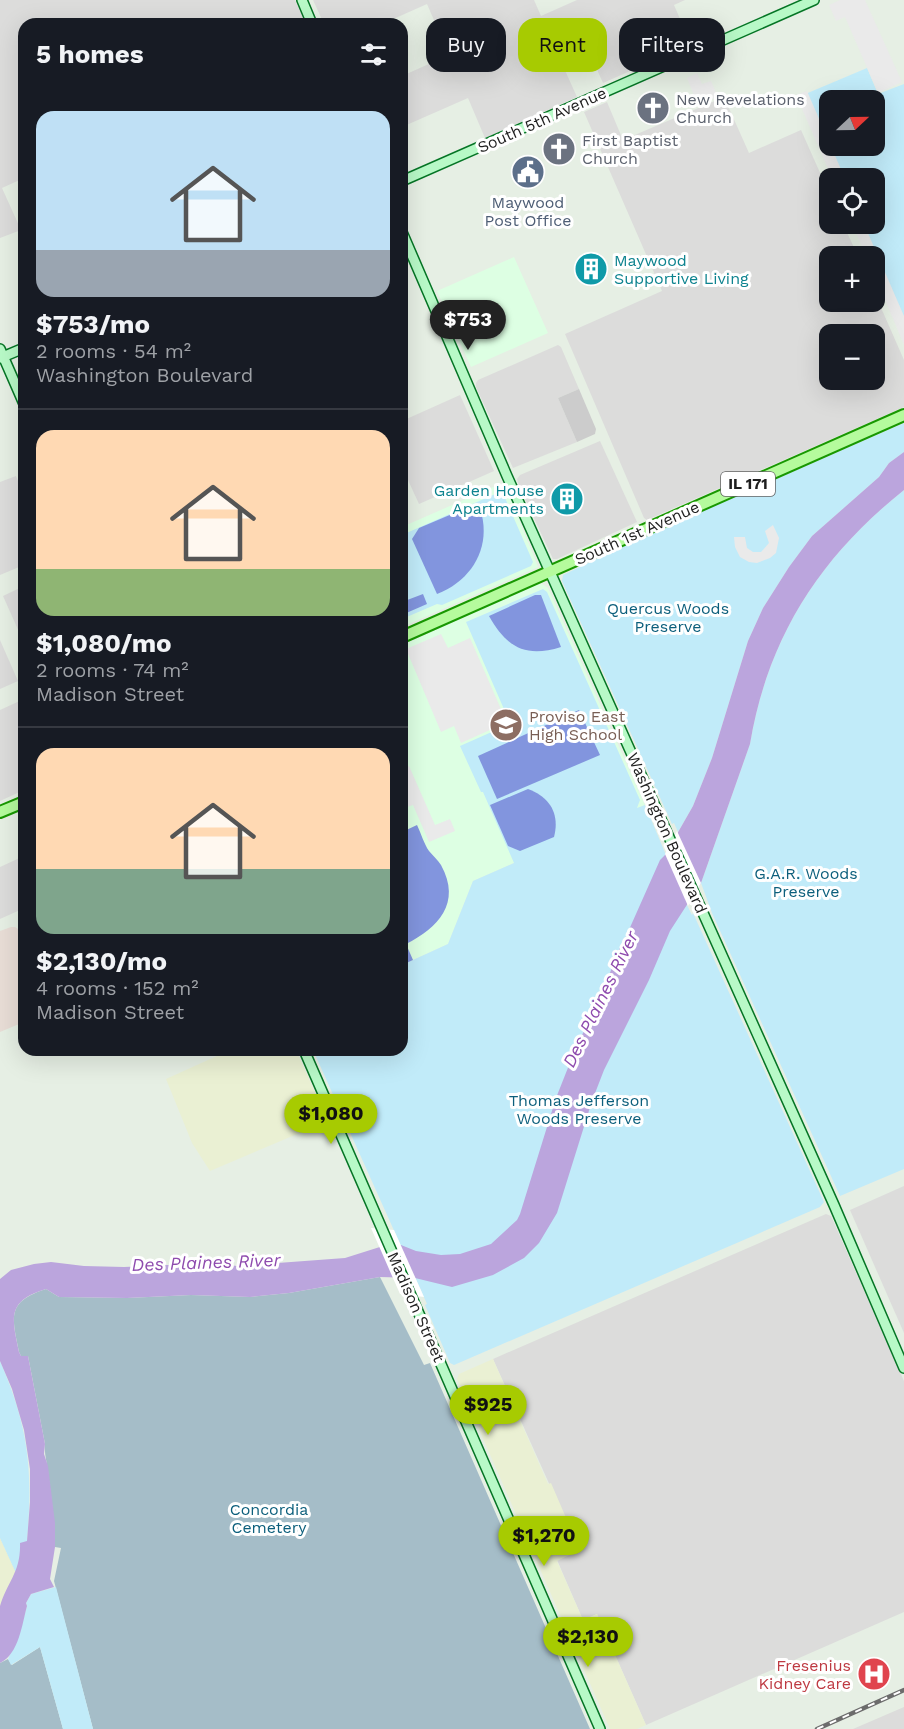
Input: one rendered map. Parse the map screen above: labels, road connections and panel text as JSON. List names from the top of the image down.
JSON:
{
  "streets": {
    "main road": ["IL 171", "South 1st Avenue"],
    "street": ["South 5th Avenue", "Washington Boulevard", "Madison Street"]
  },
  "crossings": [
    ["South 1st Avenue", "Washington Boulevard"]
  ],
  "water": ["Des Plaines River"],
  "parks": [
    "Quercus Woods Preserve",
    "G.A.R. Woods Preserve",
    "Thomas Jefferson Woods Preserve",
    "Concordia Cemetery"
  ],
  "places": {
    "church": ["New Revelations Church", "First Baptist Church"],
    "public building": ["Maywood Post Office"],
    "building": ["Maywood Supportive Living", "Garden House Apartments"],
    "school or university": ["Proviso East High School"],
    "hospital": ["Fresenius Kidney Care"]
  },
  "north": "right",
  "page": {
    "chip": ["Buy", "Rent", "Filters"],
    "heading": "5 homes",
    "map_buttons": ["+", "−"],
    "list": [
      {
        "name": "$753/mo",
        "note": "2 rooms · 54 m² · Washington Boulevard"
      },
      {
        "name": "$1,080/mo",
        "note": "2 rooms · 74 m² · Madison Street"
      },
      {
        "name": "$2,130/mo",
        "note": "4 rooms · 152 m² · Madison Street"
      }
    ],
    "price": [
      "$753",
      "$1,080",
      "$925",
      "$1,270",
      "$2,130"
    ]
  }
}
